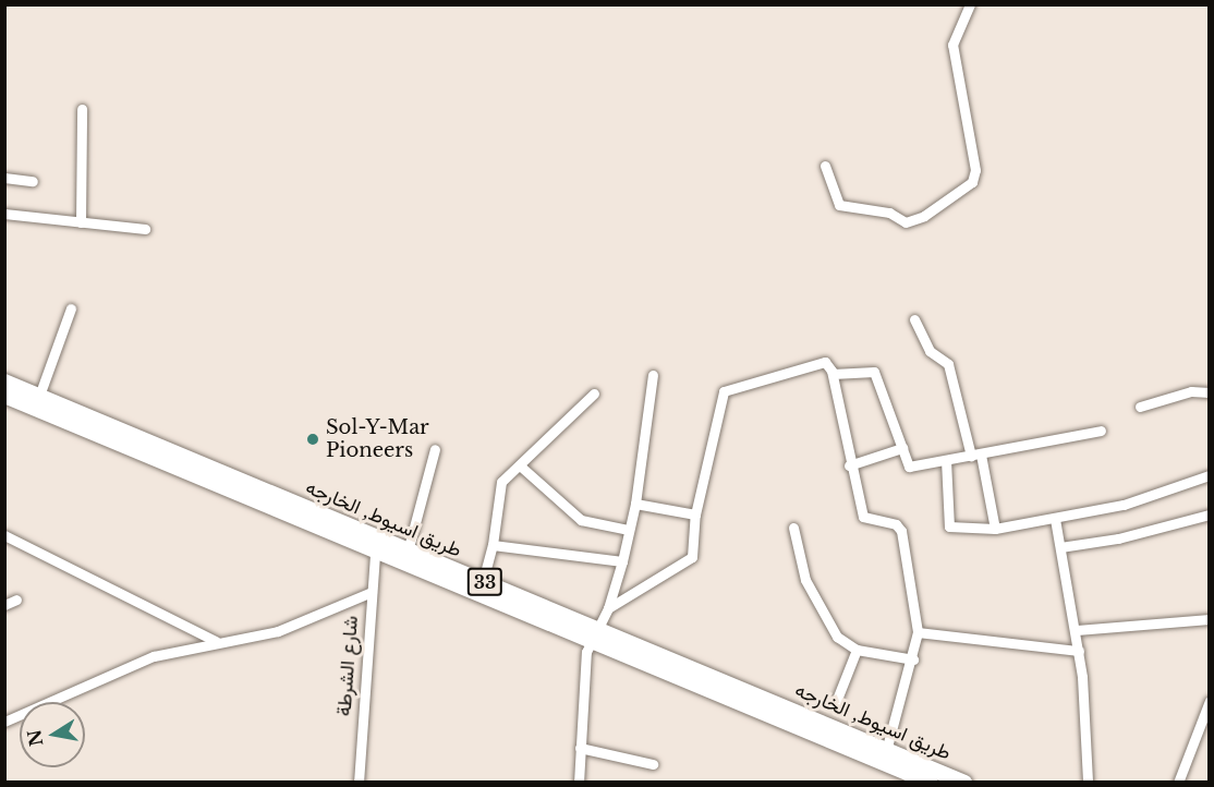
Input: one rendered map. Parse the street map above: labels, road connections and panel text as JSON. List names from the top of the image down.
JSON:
{
  "streets": {
    "highway": ["طريق اسيوط, الخارجه", "33"],
    "street": ["شارع الشرطة"]
  },
  "crossings": [
    ["طريق اسيوط, الخارجه", "شارع الشرطة"]
  ],
  "places": ["Sol-Y-Mar Pioneers"],
  "north": "left"
}
